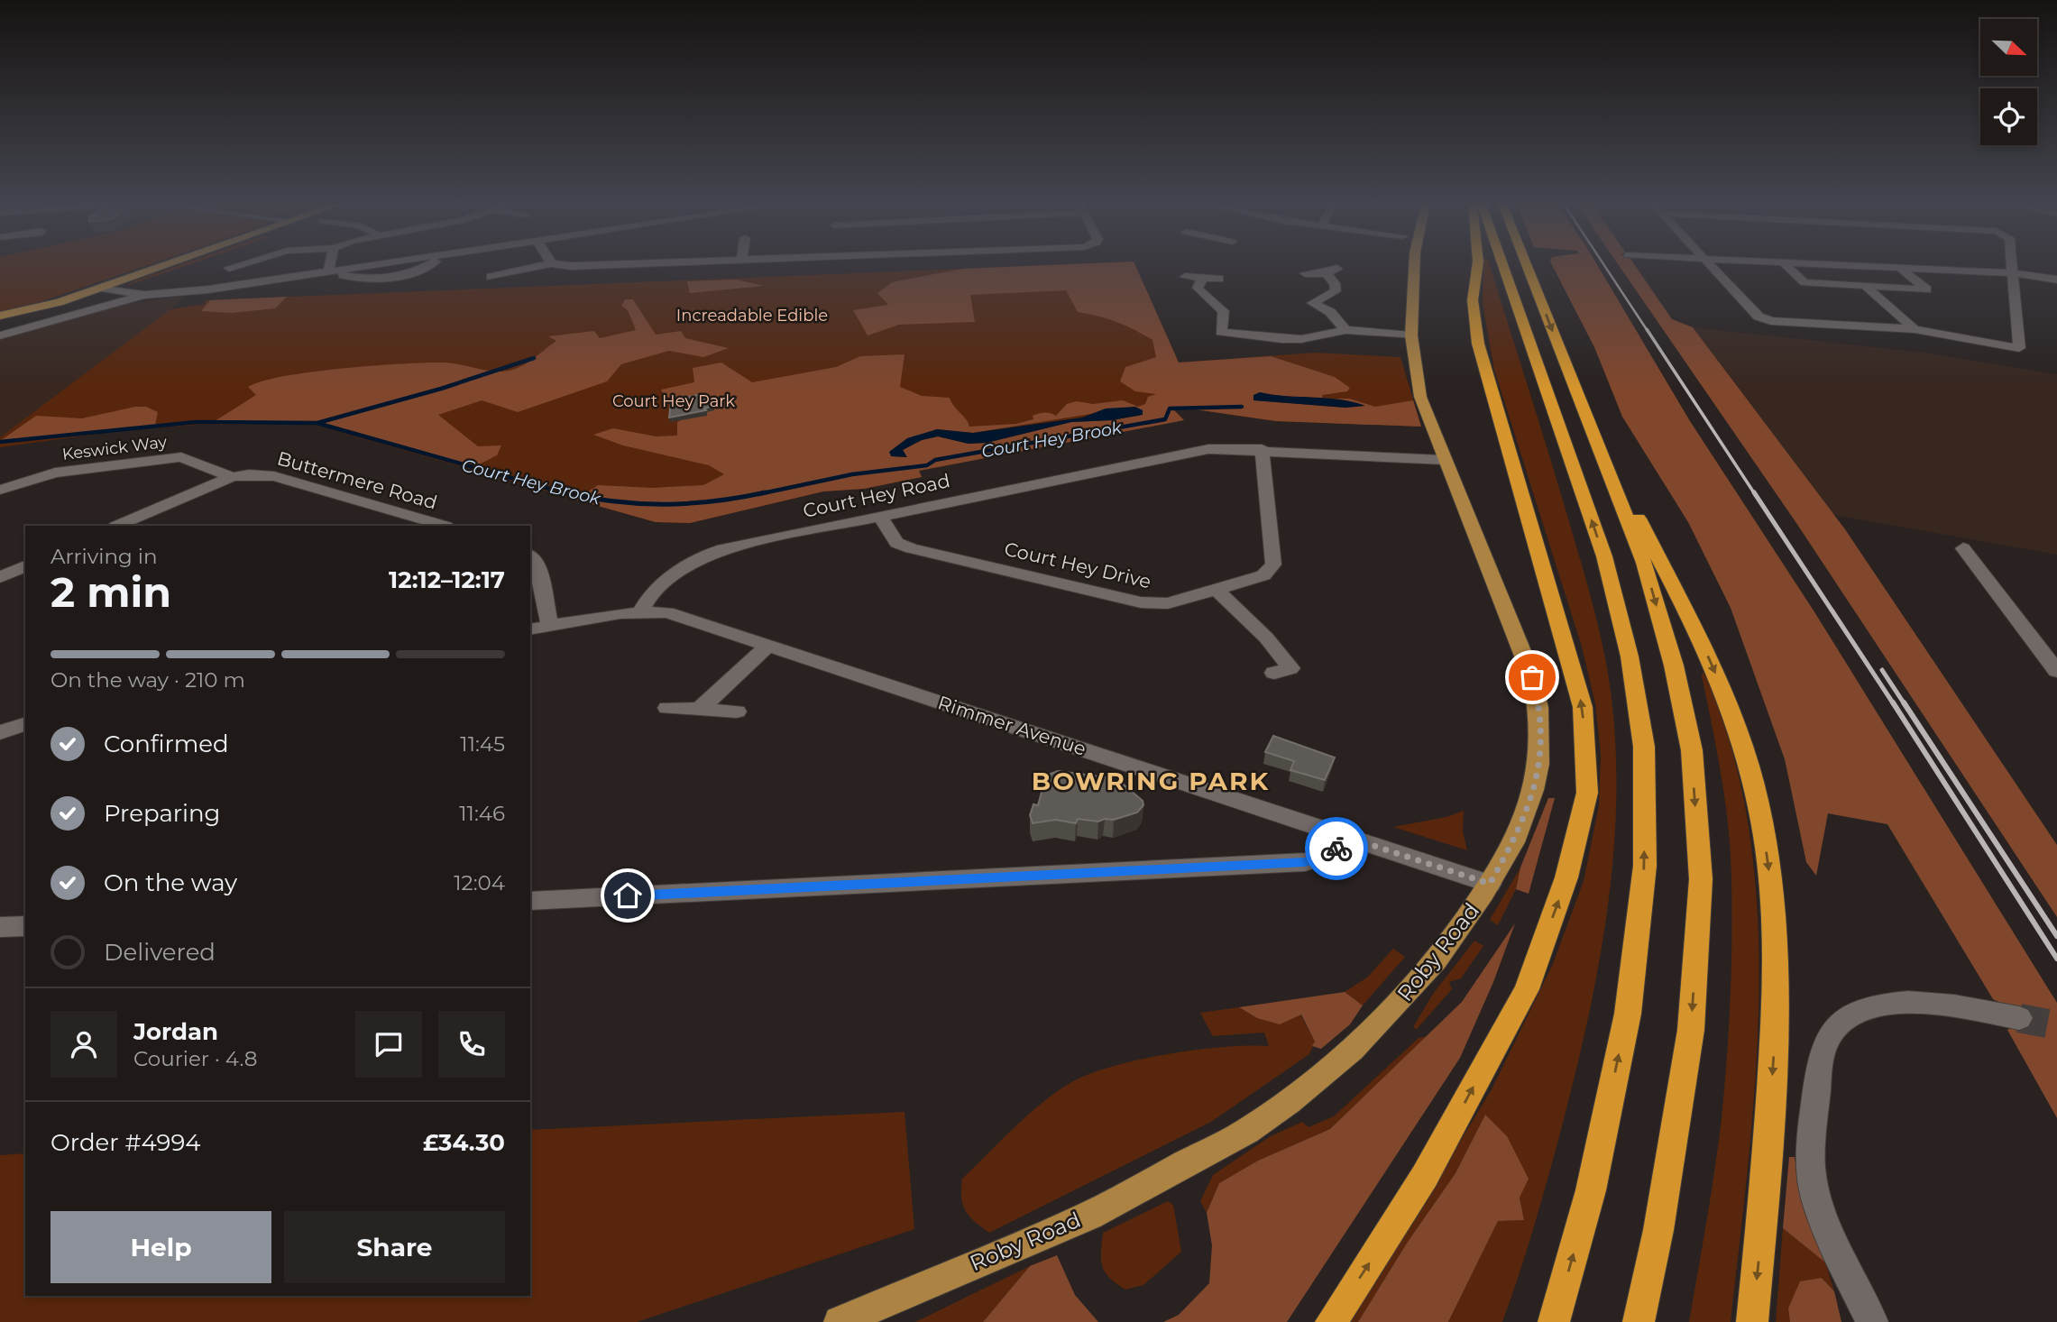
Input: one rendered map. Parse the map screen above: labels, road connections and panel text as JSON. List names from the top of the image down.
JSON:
{
  "streets": {
    "main road": ["Roby Road"],
    "street": [
      "Keswick Way",
      "Buttermere Road",
      "Court Hey Road",
      "Court Hey Drive",
      "Rimmer Avenue"
    ]
  },
  "crossings": [
    ["Keswick Way", "Buttermere Road"],
    ["Court Hey Road", "Court Hey Drive"],
    ["Court Hey Road", "Rimmer Avenue"],
    ["Court Hey Road", "Roby Road"],
    ["Rimmer Avenue", "Roby Road"]
  ],
  "districts": ["BOWRING PARK"],
  "water": ["Court Hey Brook"],
  "parks": ["Increadable Edible", "Court Hey Park"],
  "north": "bottom right",
  "page": {
    "heading": ["2 min", "Arriving in", "12:12–12:17"],
    "panel": [
      "Jordan",
      "Courier · 4.8",
      "Order #4994",
      "£34.30"
    ],
    "bar": "On the way · 210 m",
    "list": [
      ["Confirmed", "11:45"],
      ["Preparing", "11:46"],
      ["On the way", "12:04"],
      "Delivered"
    ],
    "buttons": ["Help", "Share"]
  }
}
